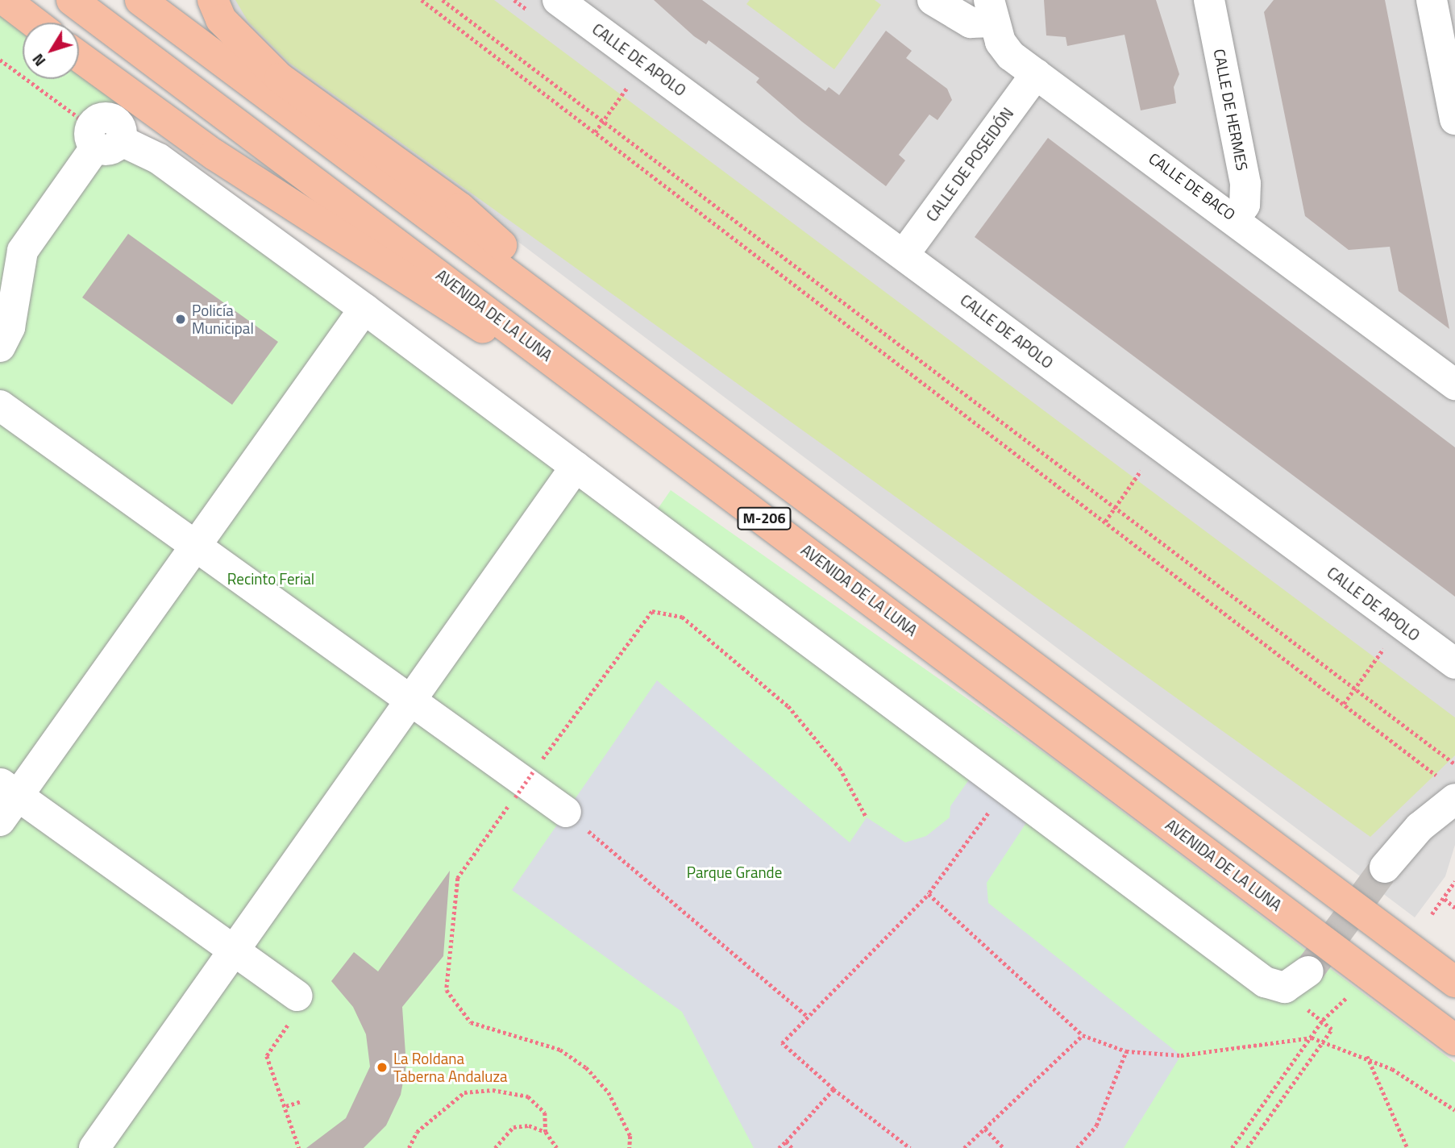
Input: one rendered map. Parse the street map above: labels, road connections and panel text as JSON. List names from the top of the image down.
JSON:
{
  "streets": {
    "main road": ["AVENIDA DE LA LUNA", "M-206"],
    "street": [
      "CALLE DE APOLO",
      "CALLE DE HERMES",
      "CALLE DE POSEIDÓN",
      "CALLE DE BACO"
    ]
  },
  "crossings": [
    ["CALLE DE APOLO", "CALLE DE POSEIDÓN"],
    ["CALLE DE HERMES", "CALLE DE BACO"],
    ["CALLE DE POSEIDÓN", "CALLE DE BACO"]
  ],
  "parks": ["Recinto Ferial", "Parque Grande"],
  "places": ["Policía Municipal", "La Roldana Taberna Andaluza"],
  "north": "bottom left"
}
